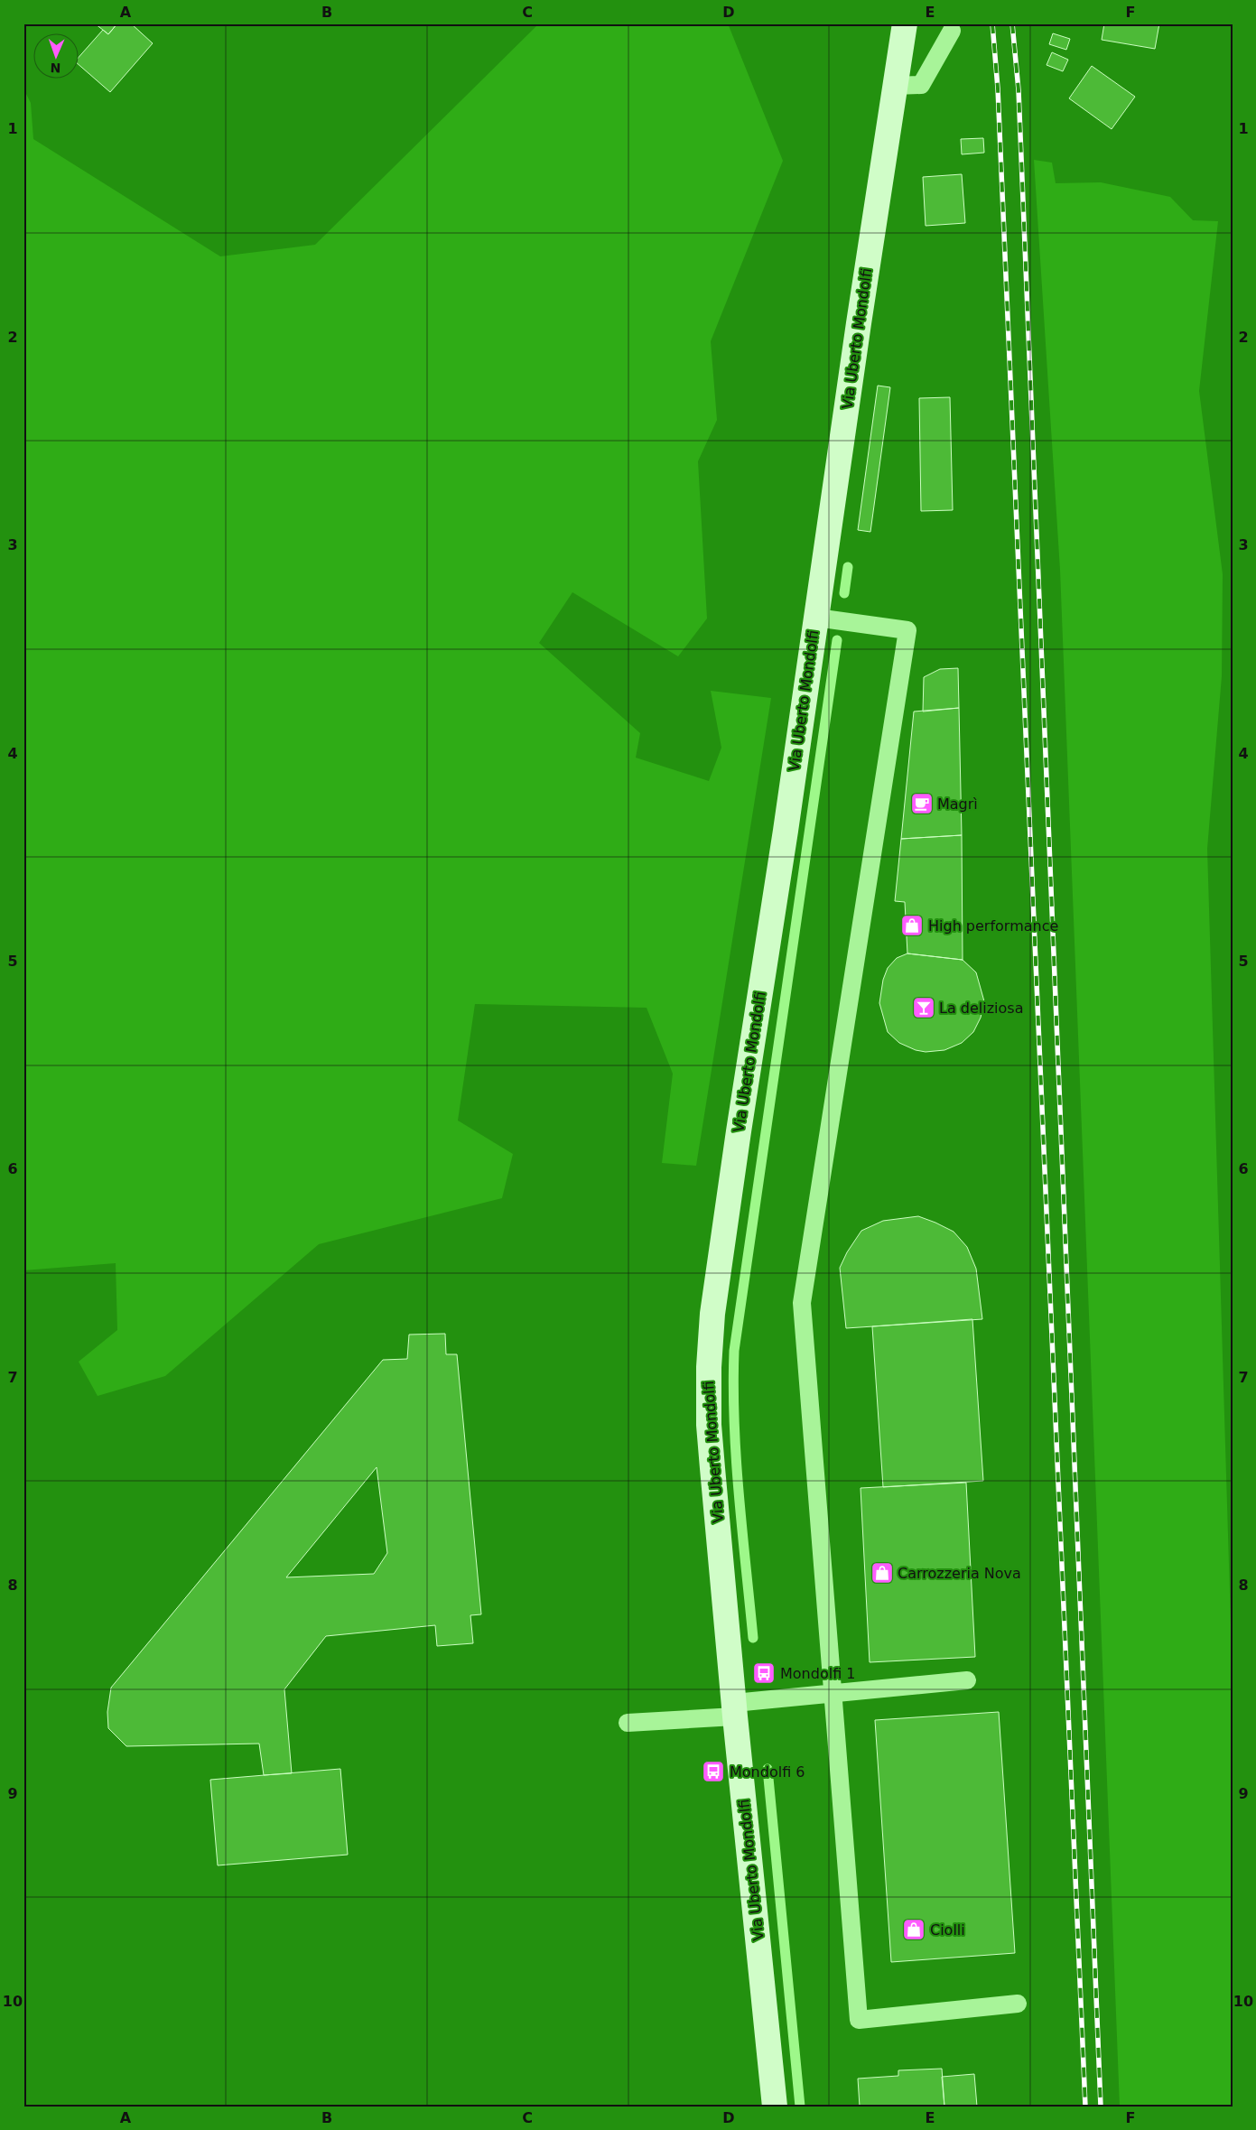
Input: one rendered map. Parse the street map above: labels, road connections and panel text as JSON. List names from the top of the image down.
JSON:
{
  "streets": {
    "main road": ["Via Uberto Mondolfi"]
  },
  "places": {
    "cafe": ["Magrì"],
    "shop": ["High performance", "Carrozzeria Nova", "Ciolli"],
    "bar": ["La deliziosa"],
    "bus stop": ["Mondolfi 1", "Mondolfi 6"]
  },
  "north": "bottom",
  "grid": {
    "columns": [
      "A",
      "B",
      "C",
      "D",
      "E",
      "F"
    ],
    "rows": [
      "1",
      "2",
      "3",
      "4",
      "5",
      "6",
      "7",
      "8",
      "9",
      "10"
    ]
  }
}
